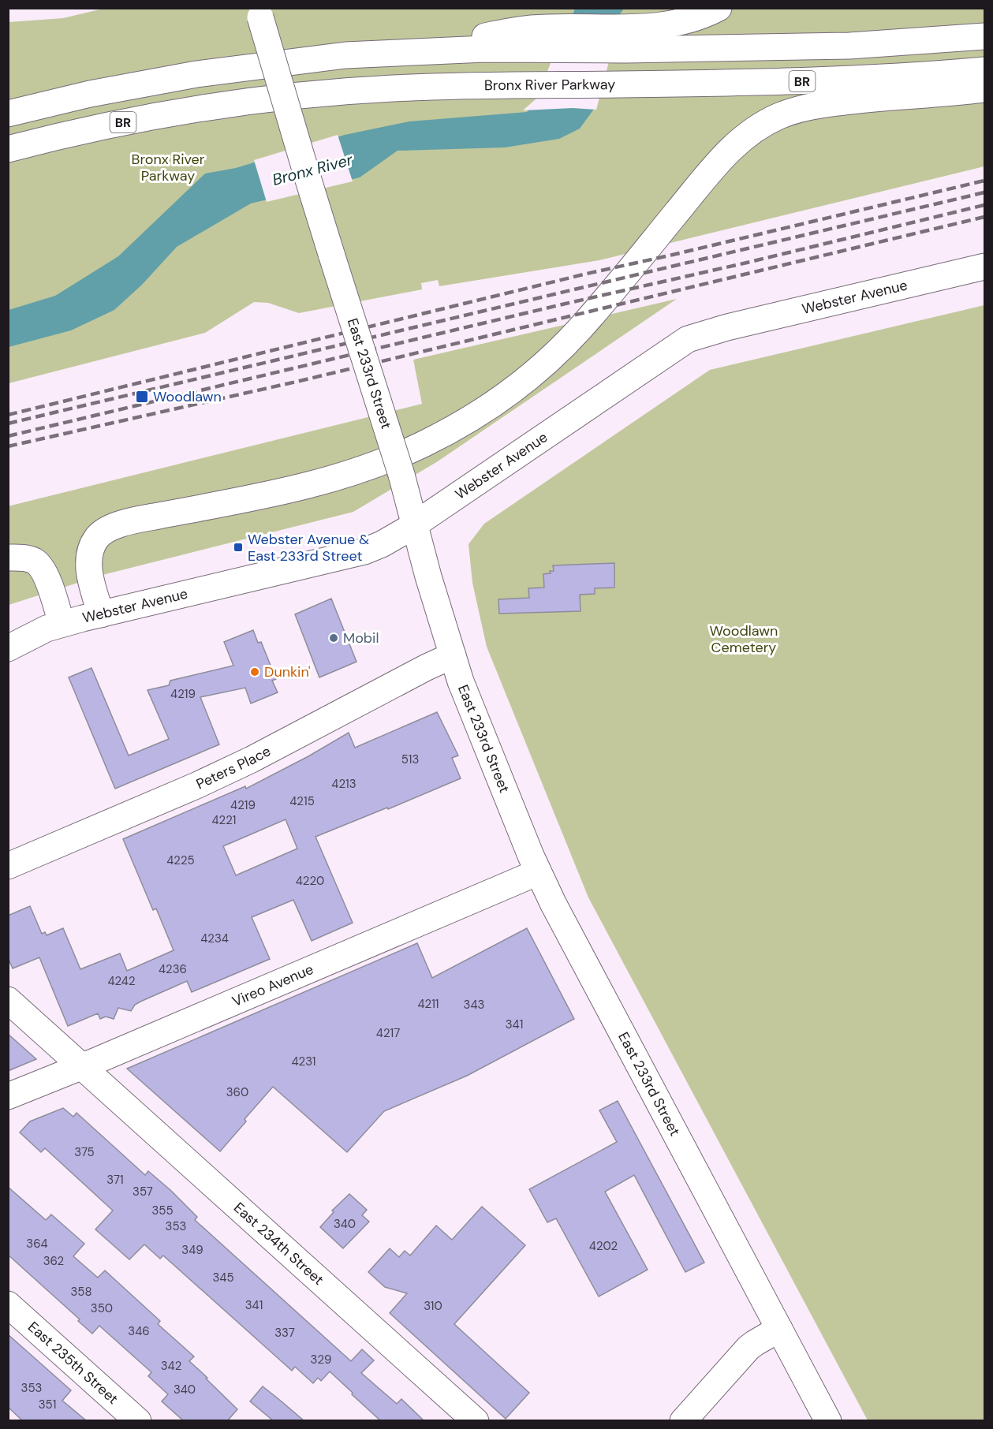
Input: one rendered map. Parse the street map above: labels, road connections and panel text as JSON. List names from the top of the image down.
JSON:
{
  "streets": {
    "main road": [
      "BR",
      "Bronx River Parkway",
      "Webster Avenue",
      "East 233rd Street",
      "Peters Place",
      "Vireo Avenue",
      "East 234th Street",
      "East 235th Street"
    ]
  },
  "crossings": [
    ["Webster Avenue", "East 233rd Street"],
    ["East 233rd Street", "Peters Place"],
    ["East 233rd Street", "Vireo Avenue"],
    ["Vireo Avenue", "East 234th Street"]
  ],
  "water": ["Bronx River"],
  "parks": ["Bronx River Parkway", "Woodlawn Cemetery"],
  "places": {
    "transit": ["Woodlawn", "Webster Avenue & East 233rd Street"],
    "other": ["Mobil", "Dunkin'"]
  },
  "house_numbers": [
    "4219",
    "513",
    "4213",
    "4215",
    "4219",
    "4221",
    "4225",
    "4220",
    "4234",
    "4236",
    "4242",
    "4211",
    "343",
    "341",
    "4217",
    "4231",
    "360",
    "375",
    "371",
    "357",
    "355",
    "340",
    "353",
    "364",
    "4202",
    "349",
    "362",
    "345",
    "358",
    "341",
    "310",
    "350",
    "346",
    "337",
    "329",
    "342",
    "353",
    "340",
    "351"
  ]
}
